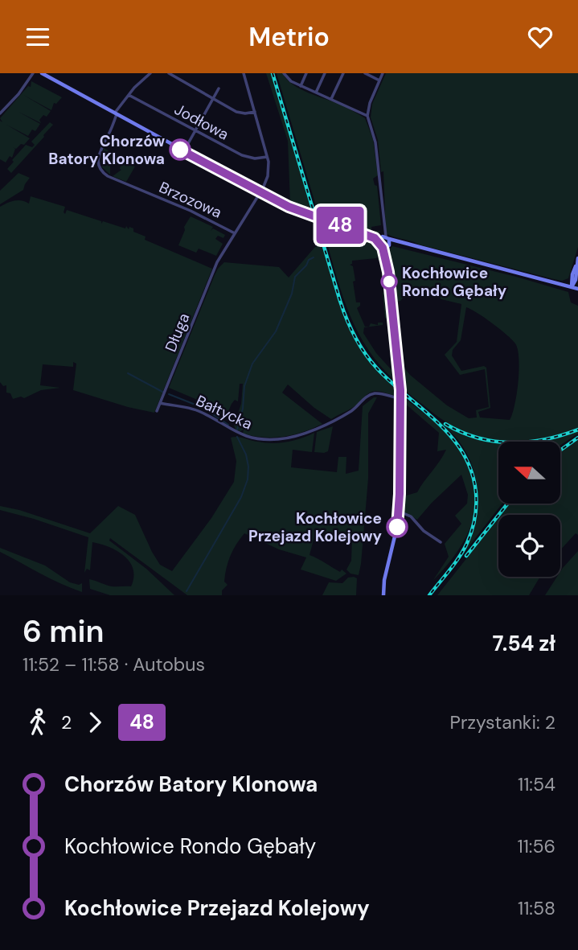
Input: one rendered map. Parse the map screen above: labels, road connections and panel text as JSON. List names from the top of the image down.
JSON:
{
  "streets": {
    "street": [
      "Jodłowa",
      "Brzozowa",
      "Długa",
      "Bałtycka"
    ]
  },
  "crossings": [
    ["Jodłowa", "Brzozowa"],
    ["Brzozowa", "Długa"],
    ["Długa", "Bałtycka"]
  ],
  "places": ["Chorzów Batory Klonowa", "Kochłowice Rondo Gębały", "Kochłowice Przejazd Kolejowy"],
  "lines": ["bus line 48"],
  "north": "left",
  "page": {
    "header": "Metrio",
    "on_map": "48",
    "heading": ["6 min", "11:52 – 11:58 · Autobus", "7.54 zł"],
    "legs": ["2", "48", "Przystanki: 2"],
    "list": [
      {
        "name": "Chorzów Batory Klonowa",
        "value": "11:54"
      },
      {
        "name": "Kochłowice Rondo Gębały",
        "value": "11:56"
      },
      {
        "name": "Kochłowice Przejazd Kolejowy",
        "value": "11:58"
      }
    ]
  }
}
